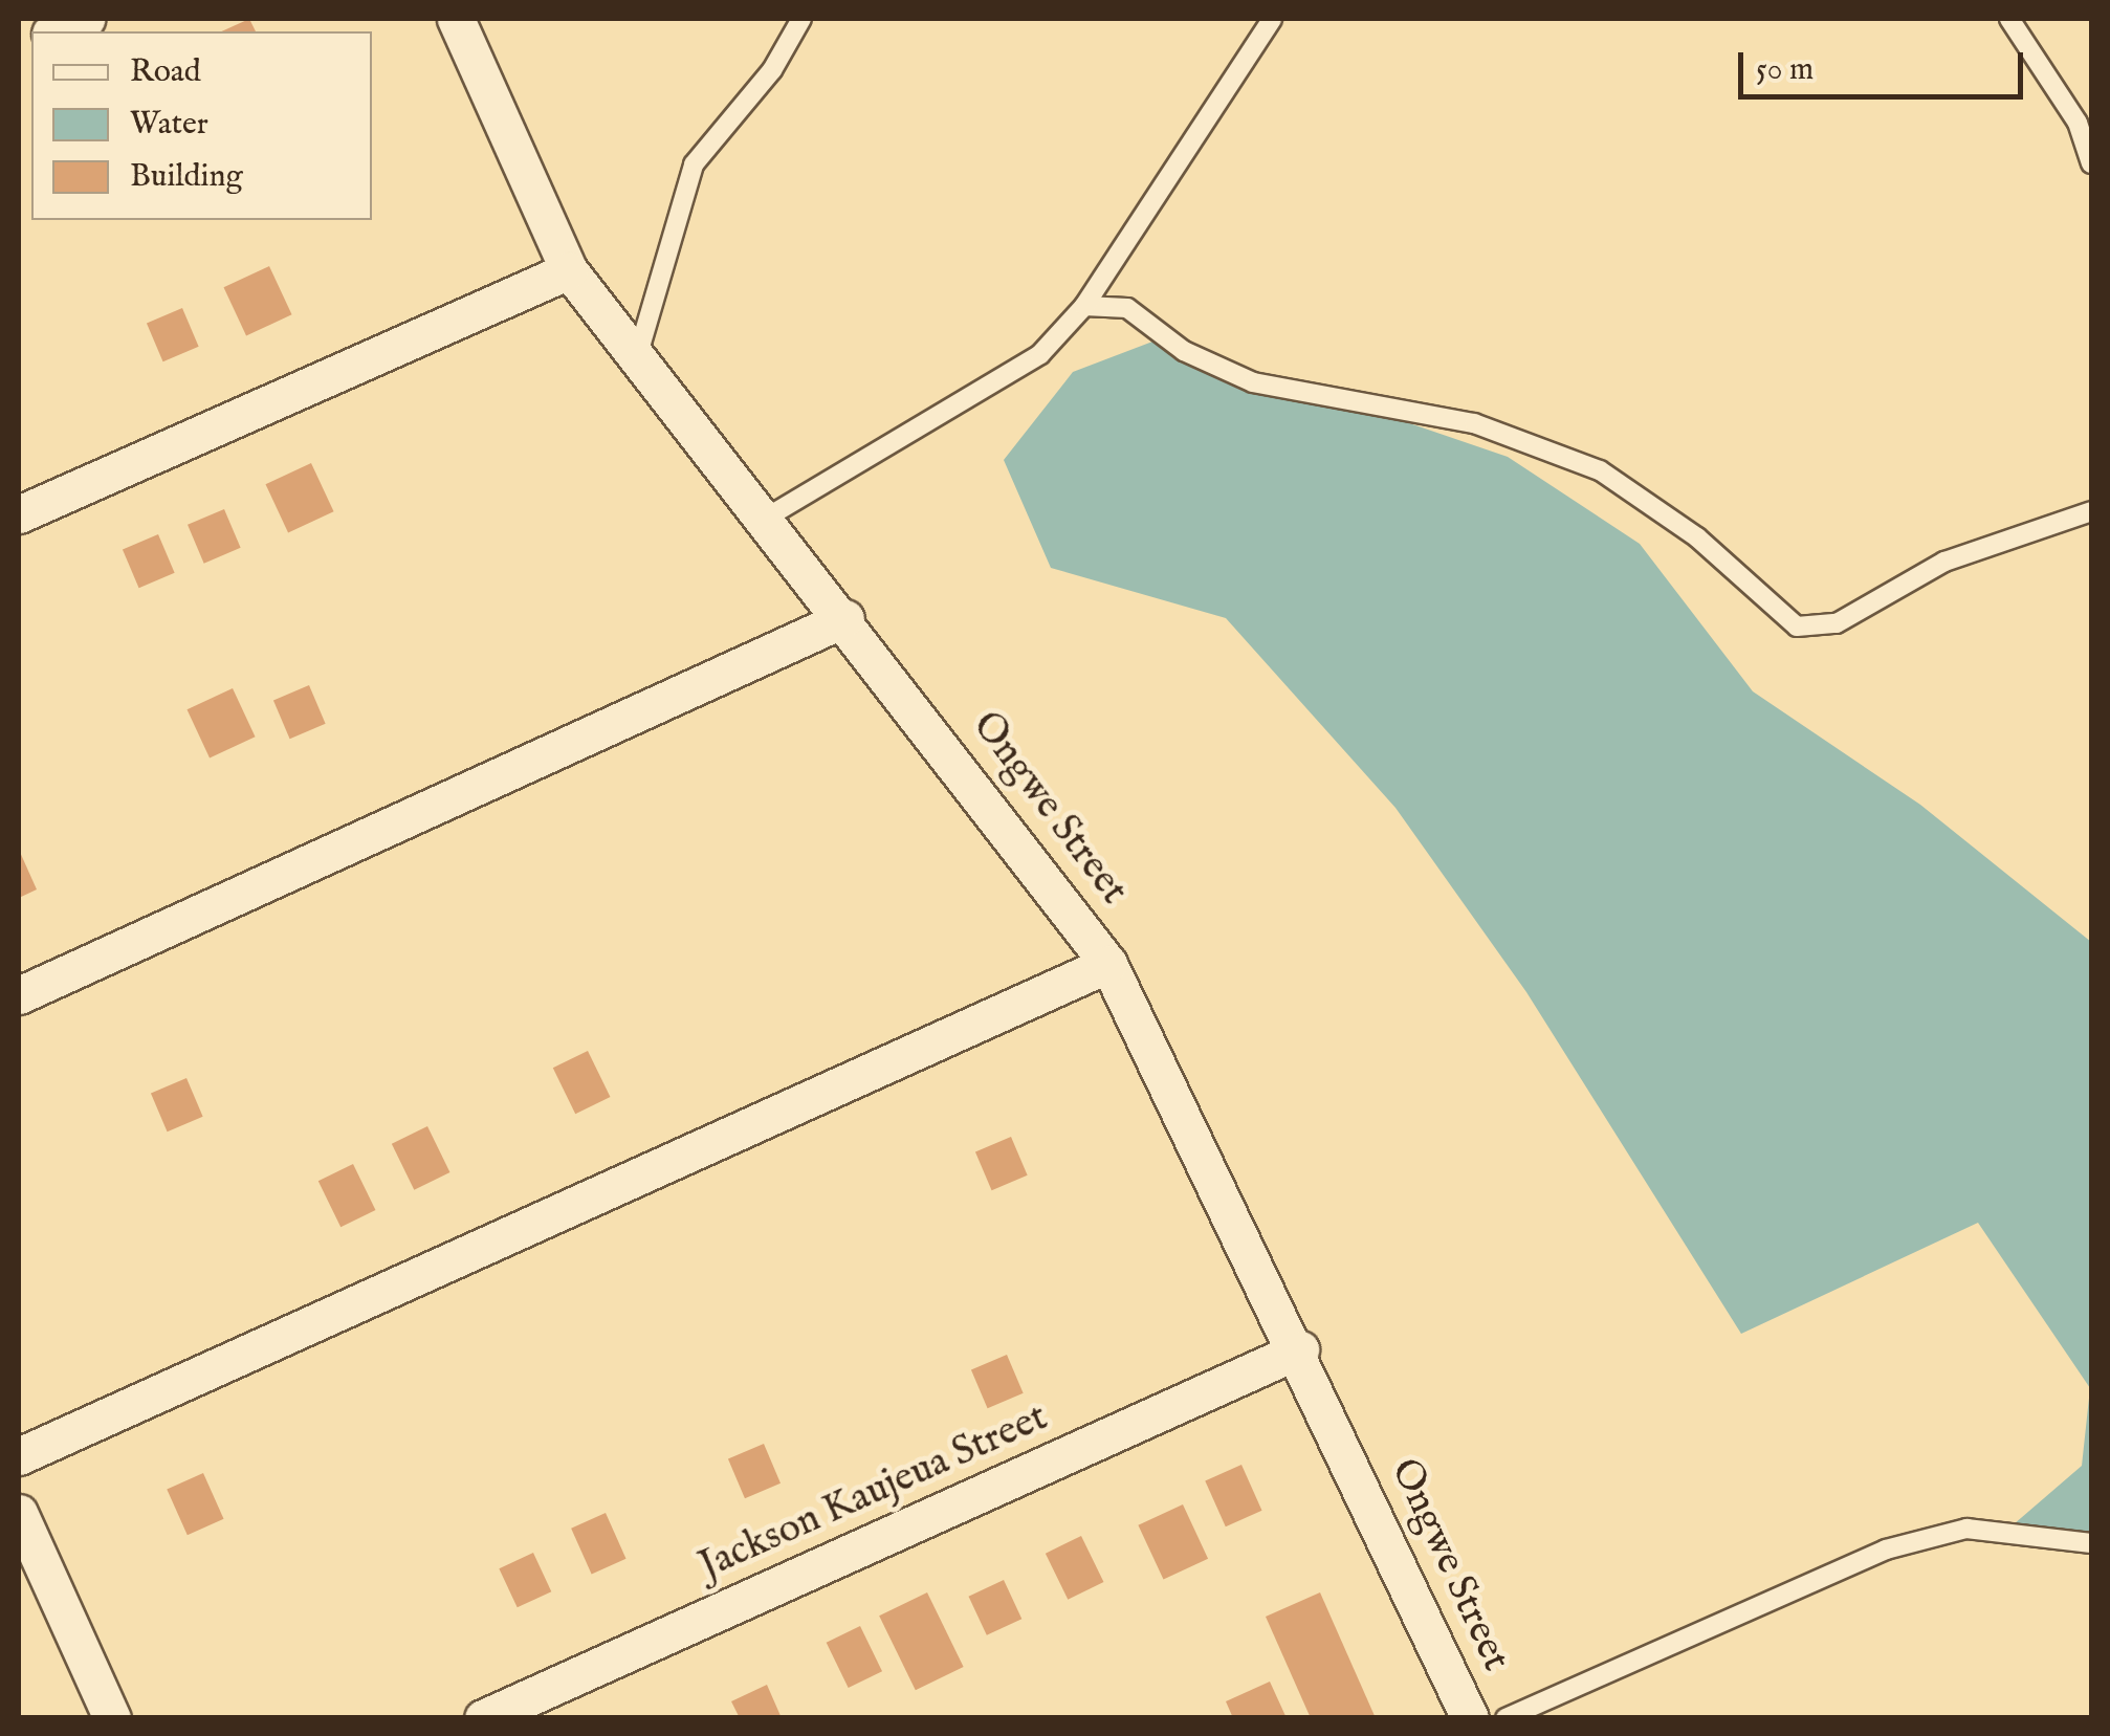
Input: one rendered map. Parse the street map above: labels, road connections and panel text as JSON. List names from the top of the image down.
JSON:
{
  "streets": {
    "street": ["Ongwe Street", "Jackson Kaujeua Street"]
  },
  "crossings": [
    ["Ongwe Street", "Jackson Kaujeua Street"]
  ],
  "legend": ["Road", "Water", "Building"],
  "scale_bar": "50 m"
}
